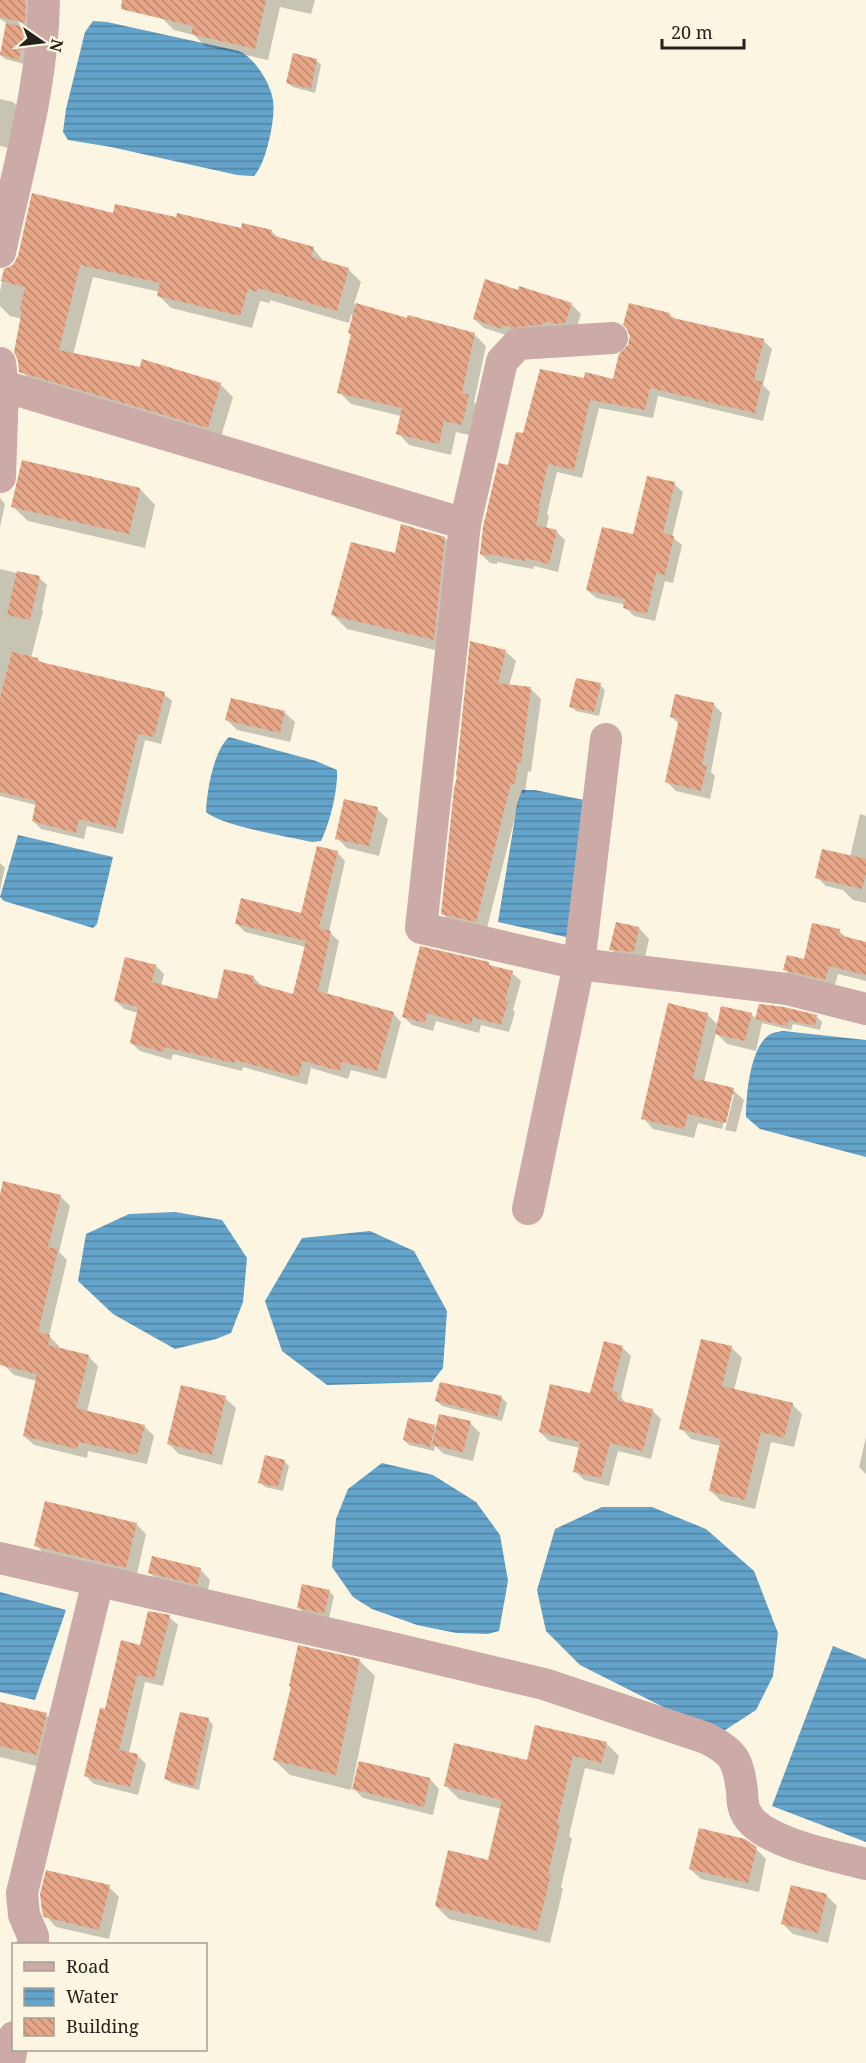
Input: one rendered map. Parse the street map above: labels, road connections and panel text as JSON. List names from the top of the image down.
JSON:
{
  "legend": ["Road", "Water", "Building"],
  "scale_bar": "20 m",
  "north": "right"
}
